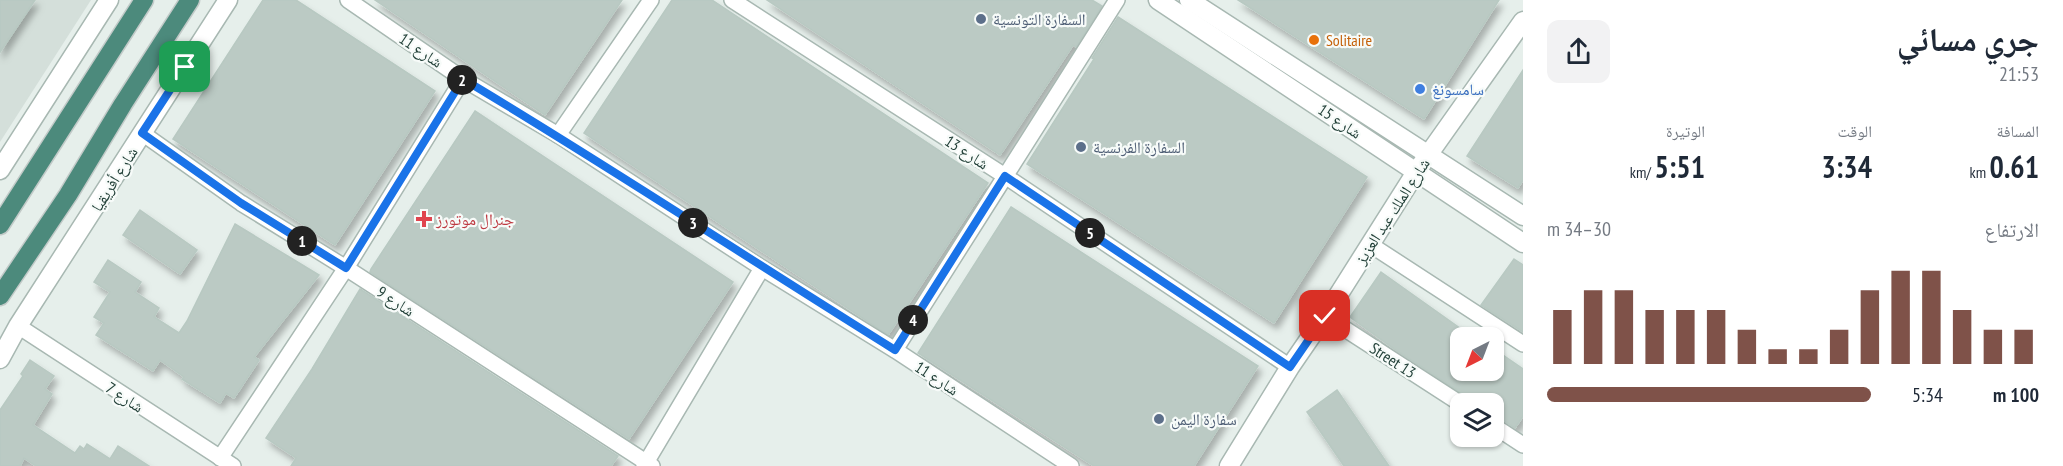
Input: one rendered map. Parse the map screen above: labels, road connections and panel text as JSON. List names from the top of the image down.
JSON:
{
  "streets": {
    "highway": ["شارع أفريقيا"],
    "street": [
      "شارع 11",
      "شارع 15",
      "شارع 13",
      "شارع الملك عبد العزيز",
      "شارع 9",
      "Street 13",
      "شارع 7"
    ]
  },
  "crossings": [
    ["شارع 15", "شارع الملك عبد العزيز"],
    ["شارع 13", "شارع الملك عبد العزيز"],
    ["شارع أفريقيا", "شارع 9"],
    ["شارع أفريقيا", "شارع 7"],
    ["شارع الملك عبد العزيز", "Street 13"]
  ],
  "places": {
    "other": [
      "السفارة التونسية",
      "Solitaire",
      "سامسونغ",
      "السفارة الفرنسية",
      "سفارة اليمن"
    ],
    "health": ["جنرال موتورز"]
  },
  "north": "bottom left",
  "page": {
    "heading": ["جري مسائي", "21:53"],
    "pins": [
      "2",
      "3",
      "5",
      "1",
      "4"
    ],
    "stats": [
      ["المسافة", "0.61 km"],
      ["الوقت", "3:34"],
      ["الوتيرة", "5:51 /km"]
    ],
    "chart": ["الارتفاع", "30–34 m"],
    "list": [
      {
        "name": "100 m",
        "note": "5:34"
      }
    ]
  }
}
